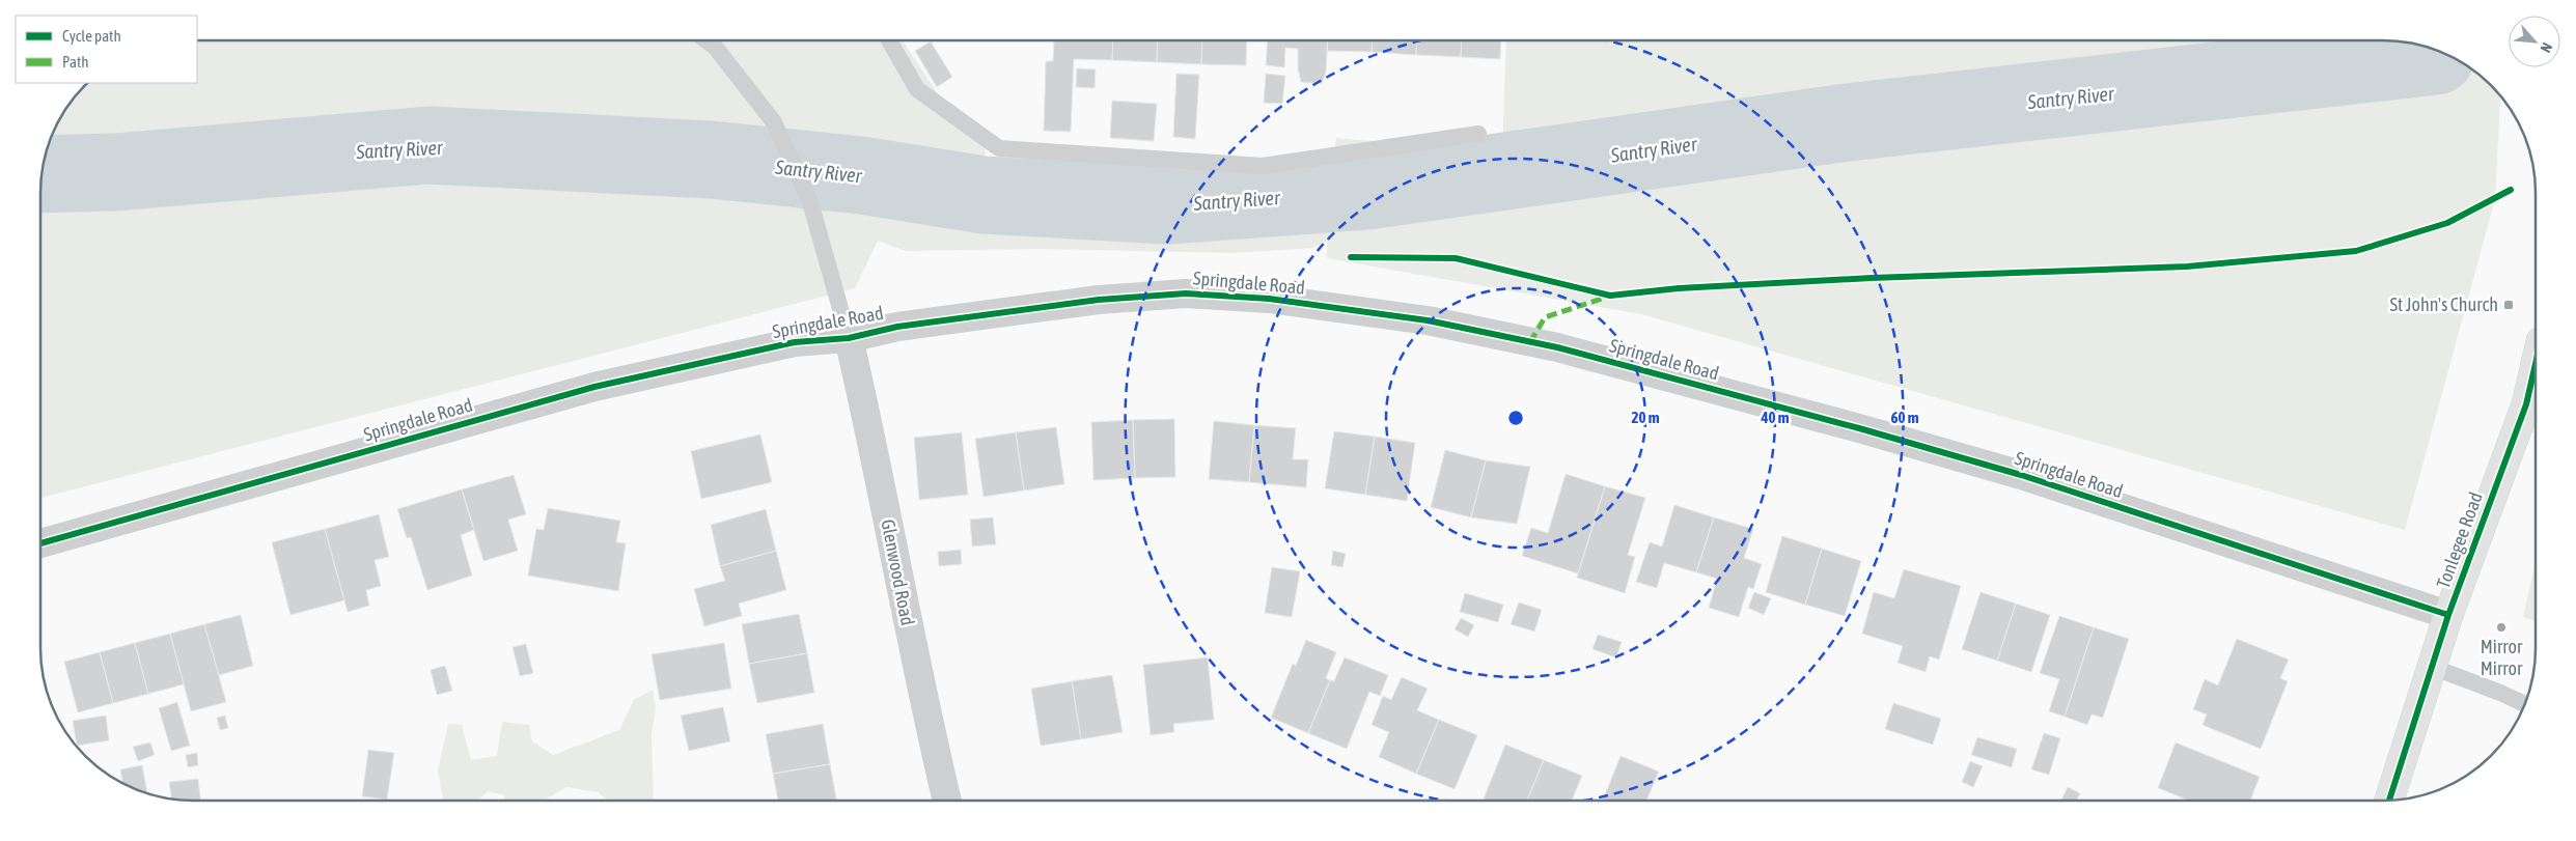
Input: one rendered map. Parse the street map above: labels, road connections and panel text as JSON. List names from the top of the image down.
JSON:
{
  "streets": {
    "main road": ["Tonlegee Road"],
    "street": ["Springdale Road", "Glenwood Road"]
  },
  "crossings": [
    ["Springdale Road", "Tonlegee Road"],
    ["Springdale Road", "Glenwood Road"]
  ],
  "water": ["Santry River"],
  "places": {
    "transit": ["St John's Church"],
    "other": ["Mirror Mirror"]
  },
  "legend": ["Cycle path", "Path"],
  "north": "bottom right",
  "rings": ["20 m", "40 m", "60 m"]
}
